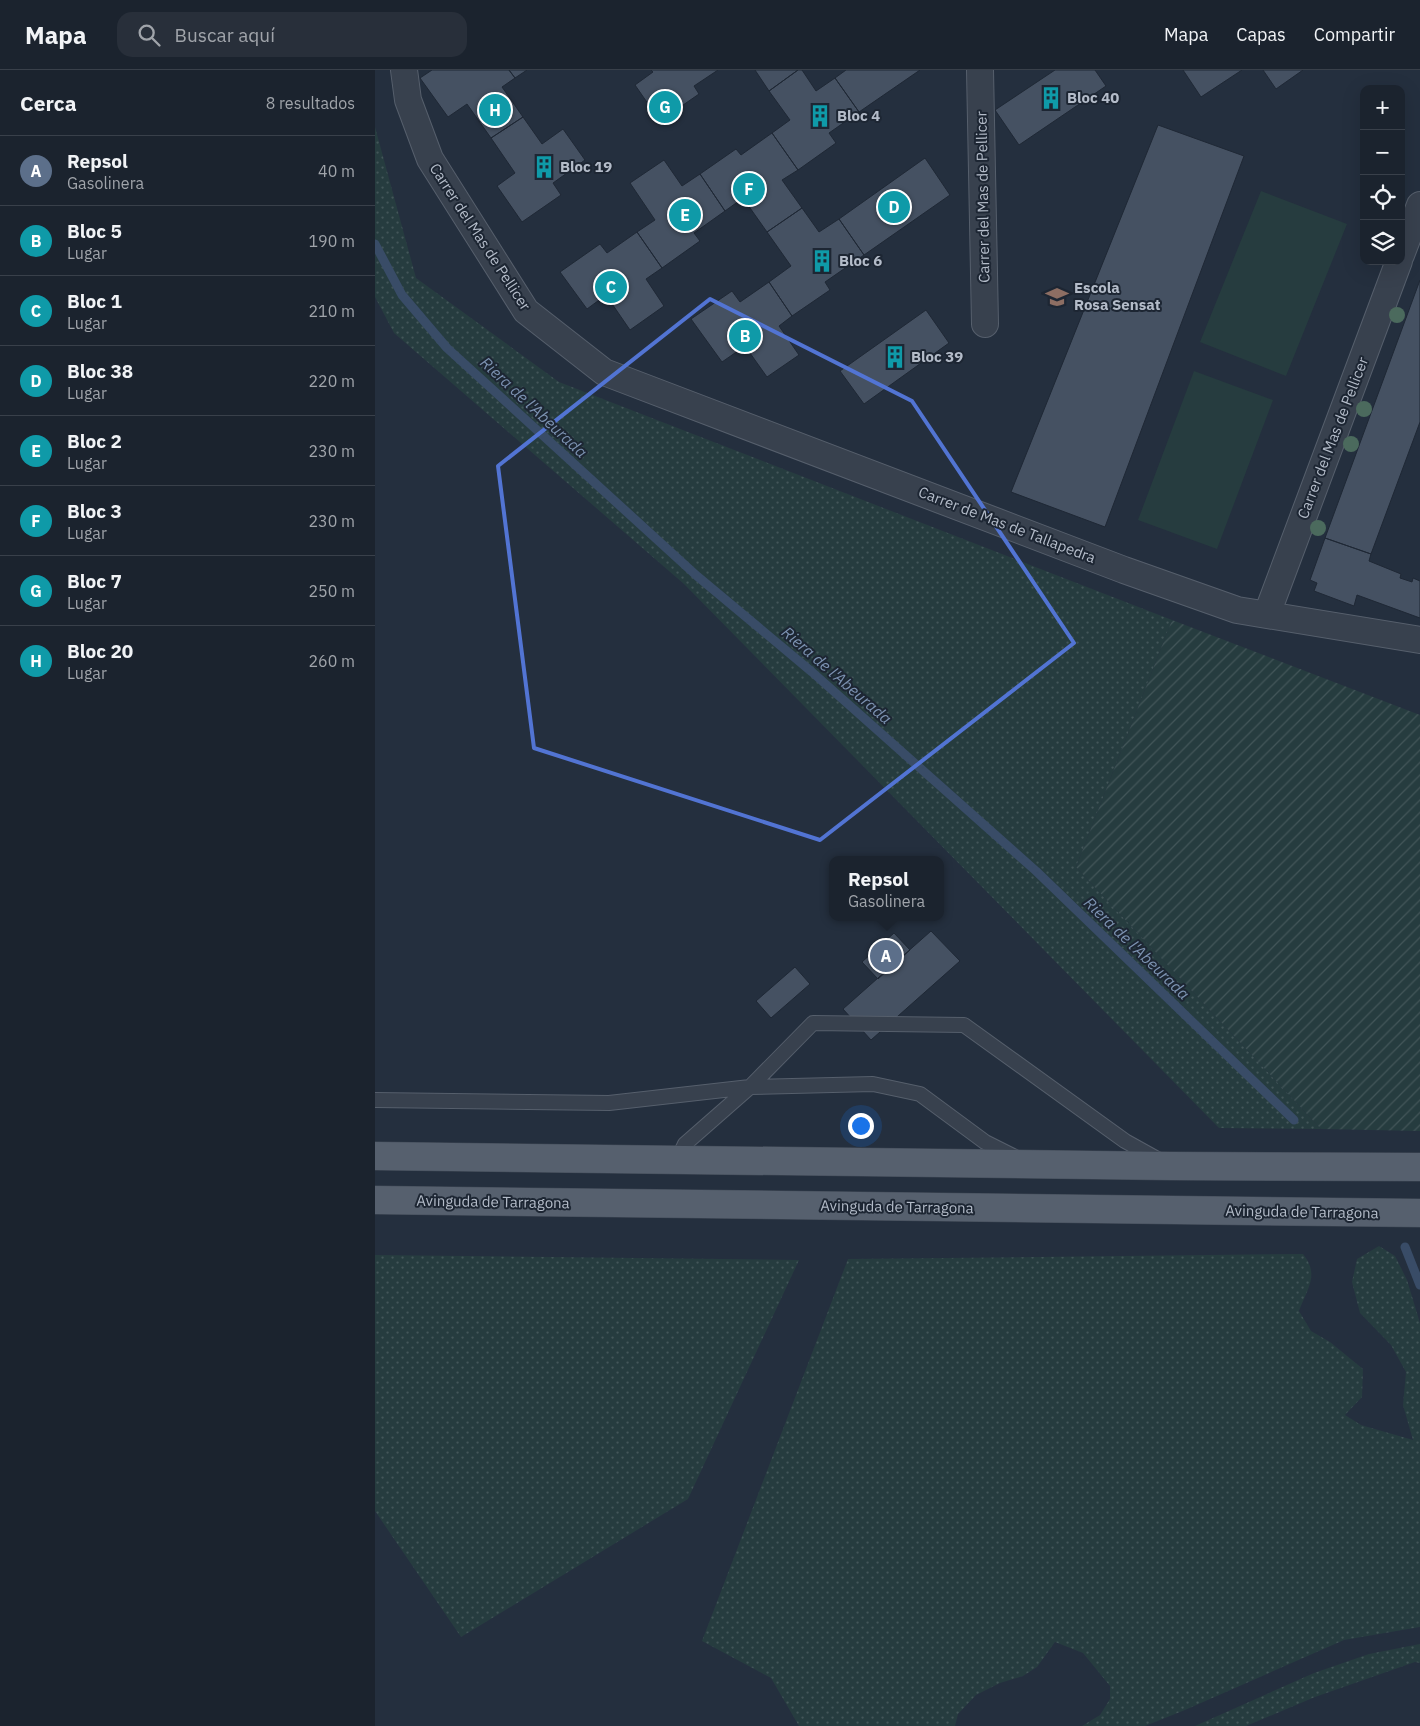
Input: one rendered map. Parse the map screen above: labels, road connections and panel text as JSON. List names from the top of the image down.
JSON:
{
  "streets": {
    "main road": ["Avinguda de Tarragona"],
    "street": ["Carrer del Mas de Pellicer", "Carrer de Mas de Tallapedra"]
  },
  "crossings": [
    ["Carrer del Mas de Pellicer", "Carrer de Mas de Tallapedra"]
  ],
  "water": ["Riera de l'Abeurada"],
  "places": {
    "building": [
      "Bloc 40",
      "Bloc 4",
      "Bloc 19",
      "Bloc 6",
      "Bloc 39"
    ],
    "school or university": ["Escola Rosa Sensat"]
  },
  "page": {
    "header": "Mapa",
    "search": "Buscar aquí",
    "nav": ["Mapa", "Capas", "Compartir"],
    "heading": ["Cerca", "8 resultados"],
    "map_buttons": ["+", "−"],
    "pins": [
      "G",
      "H",
      "F",
      "D",
      "E",
      "C",
      "B",
      "A"
    ],
    "list": [
      {
        "mark": "A",
        "name": "Repsol",
        "note": "Gasolinera",
        "value": "40 m"
      },
      {
        "mark": "B",
        "name": "Bloc 5",
        "note": "Lugar",
        "value": "190 m"
      },
      {
        "mark": "C",
        "name": "Bloc 1",
        "note": "Lugar",
        "value": "210 m"
      },
      {
        "mark": "D",
        "name": "Bloc 38",
        "note": "Lugar",
        "value": "220 m"
      },
      {
        "mark": "E",
        "name": "Bloc 2",
        "note": "Lugar",
        "value": "230 m"
      },
      {
        "mark": "F",
        "name": "Bloc 3",
        "note": "Lugar",
        "value": "230 m"
      },
      {
        "mark": "G",
        "name": "Bloc 7",
        "note": "Lugar",
        "value": "250 m"
      },
      {
        "mark": "H",
        "name": "Bloc 20",
        "note": "Lugar",
        "value": "260 m"
      }
    ],
    "popup": ["Repsol", "Gasolinera"]
  }
}
